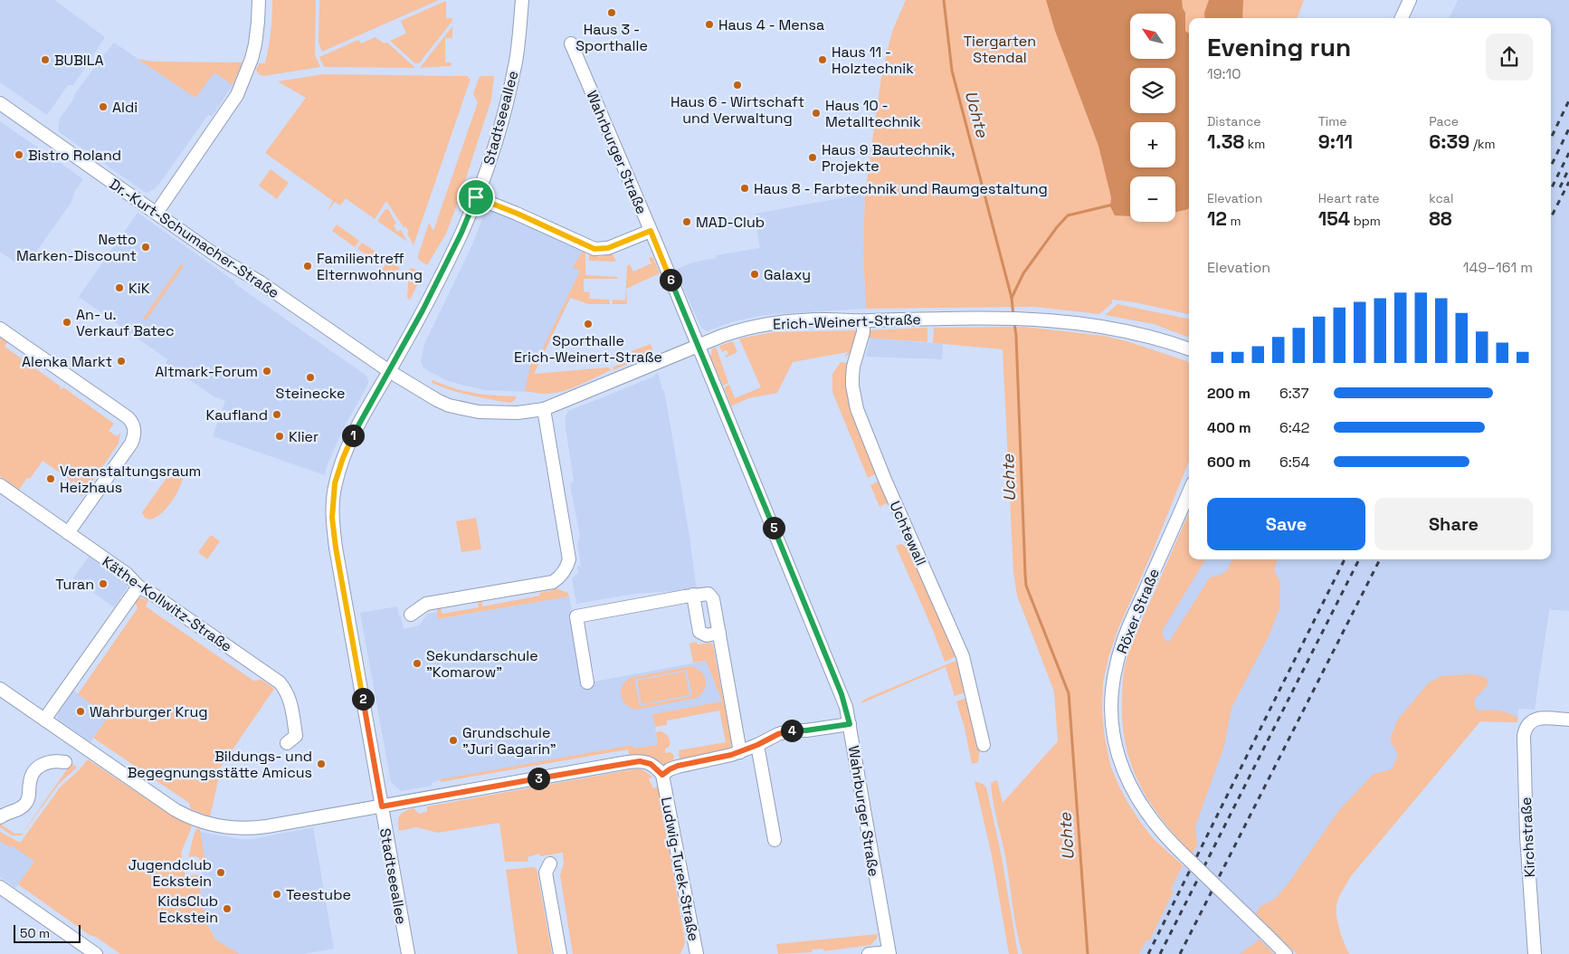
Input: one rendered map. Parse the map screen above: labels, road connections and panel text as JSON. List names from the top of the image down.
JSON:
{
  "streets": {
    "street": [
      "Stadtseeallee",
      "Wahrburger Straße",
      "Dr.-Kurt-Schumacher-Straße",
      "Erich-Weinert-Straße",
      "Uchtewall",
      "Käthe-Kollwitz-Straße",
      "Röxer Straße",
      "Kirchstraße",
      "Ludwig-Turek-Straße"
    ]
  },
  "crossings": [
    ["Stadtseeallee", "Dr.-Kurt-Schumacher-Straße"],
    ["Stadtseeallee", "Erich-Weinert-Straße"],
    ["Wahrburger Straße", "Erich-Weinert-Straße"],
    ["Dr.-Kurt-Schumacher-Straße", "Erich-Weinert-Straße"],
    ["Erich-Weinert-Straße", "Uchtewall"]
  ],
  "water": ["Uchte"],
  "parks": ["Tiergarten Stendal"],
  "places": [
    "Haus 3 - Sporthalle",
    "Haus 4 - Mensa",
    "BUBILA",
    "Haus 11 - Holztechnik",
    "Haus 6 - Wirtschaft und Verwaltung",
    "Aldi",
    "Haus 10 - Metalltechnik",
    "Bistro Roland",
    "Haus 9 Bautechnik, Projekte",
    "Haus 8 - Farbtechnik und Raumgestaltung",
    "MAD-Club",
    "Netto Marken-Discount",
    "Familientreff Elternwohnung",
    "Galaxy",
    "KiK",
    "An- u. Verkauf Batec",
    "Sporthalle Erich-Weinert-Straße",
    "Alenka Markt",
    "Altmark-Forum",
    "Steinecke",
    "Kaufland",
    "Klier",
    "Veranstaltungsraum Heizhaus",
    "Turan",
    "Sekundarschule \"Komarow\"",
    "Wahrburger Krug",
    "Grundschule \"Juri Gagarin\"",
    "Bildungs- und Begegnungsstätte Amicus",
    "Jugendclub Eckstein",
    "Teestube",
    "KidsClub Eckstein"
  ],
  "scale_bar": "50 m",
  "north": "top left",
  "page": {
    "map_buttons": ["+", "−"],
    "heading": ["Evening run", "19:10"],
    "stats": [
      ["Distance", "1.38 km"],
      ["Time", "9:11"],
      ["Pace", "6:39 /km"],
      ["Elevation", "12 m"],
      ["Heart rate", "154 bpm"],
      ["kcal", "88"]
    ],
    "chart": ["Elevation", "149–161 m"],
    "pins": [
      "6",
      "1",
      "5",
      "2",
      "4",
      "3"
    ],
    "list": [
      {
        "name": "200 m",
        "note": "6:37"
      },
      {
        "name": "400 m",
        "note": "6:42"
      },
      {
        "name": "600 m",
        "note": "6:54"
      }
    ],
    "buttons": ["Save", "Share"],
    "scale": "50 m"
  }
}
